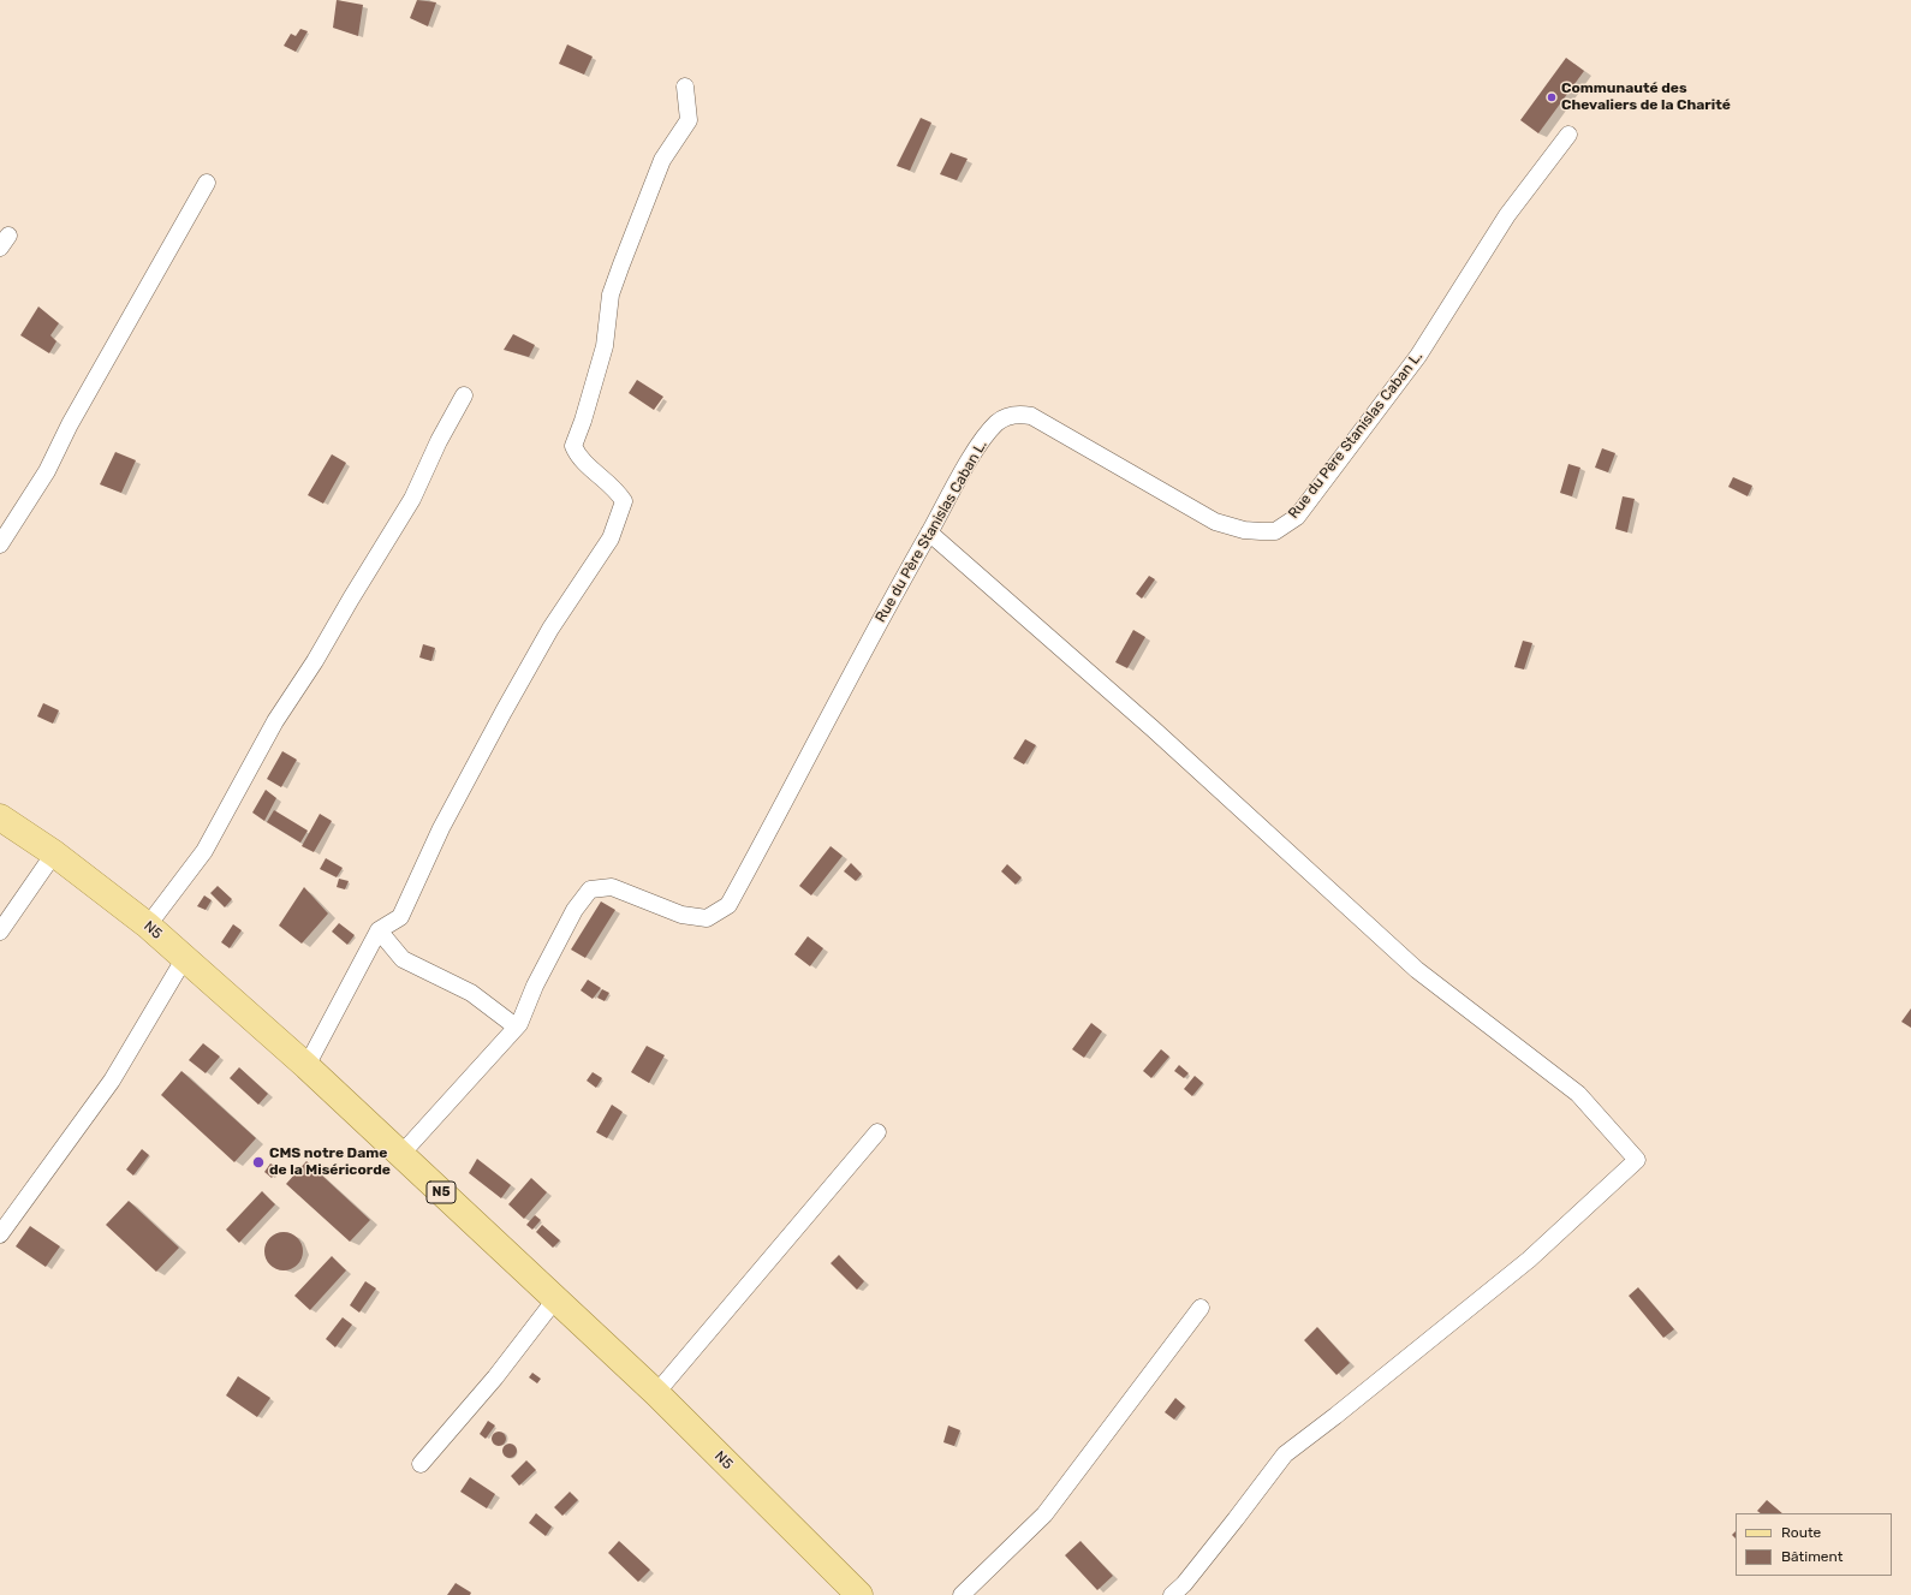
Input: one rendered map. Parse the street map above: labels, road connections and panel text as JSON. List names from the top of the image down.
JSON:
{
  "streets": {
    "main road": ["N5"],
    "street": ["Rue du Père Stanislas Caban L."]
  },
  "crossings": [
    ["Rue du Père Stanislas Caban L.", "N5"]
  ],
  "places": ["Communauté des Chevaliers de la Charité", "CMS notre Dame de la Miséricorde"],
  "legend": ["Route", "Bâtiment"]
}
